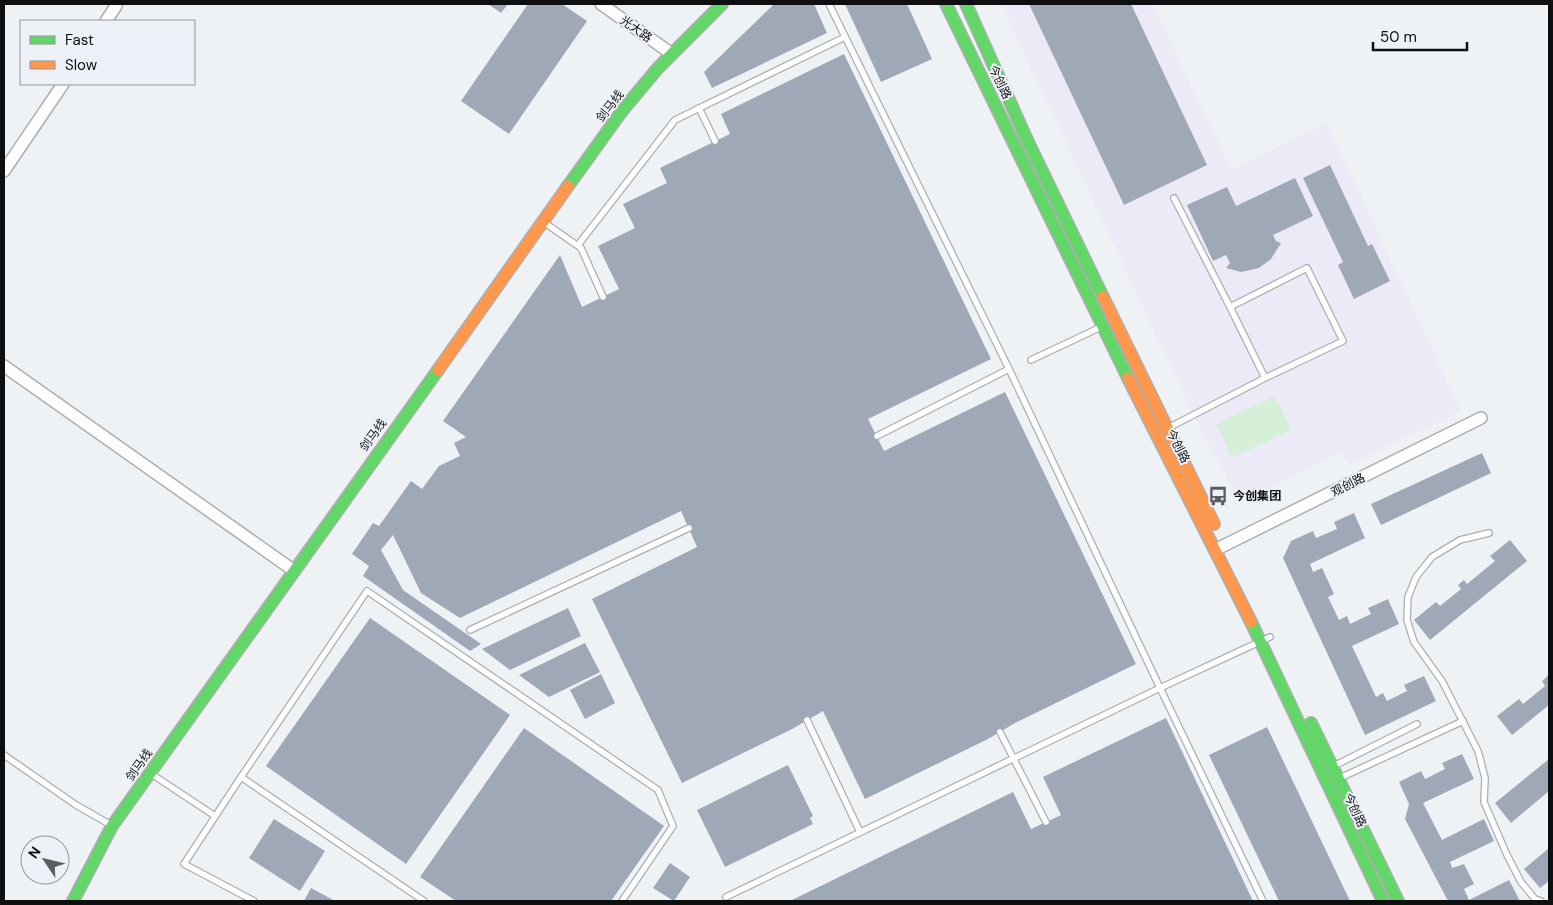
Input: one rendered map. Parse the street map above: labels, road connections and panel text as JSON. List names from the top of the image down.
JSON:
{
  "streets": {
    "main road": ["今创路", "剑马线"],
    "street": ["光大路", "观创路"]
  },
  "crossings": [
    ["光大路", "剑马线"],
    ["今创路", "观创路"]
  ],
  "places": {
    "bus stop": ["今创集团"]
  },
  "legend": ["Fast", "Slow"],
  "scale_bar": "50 m",
  "north": "top left"
}
